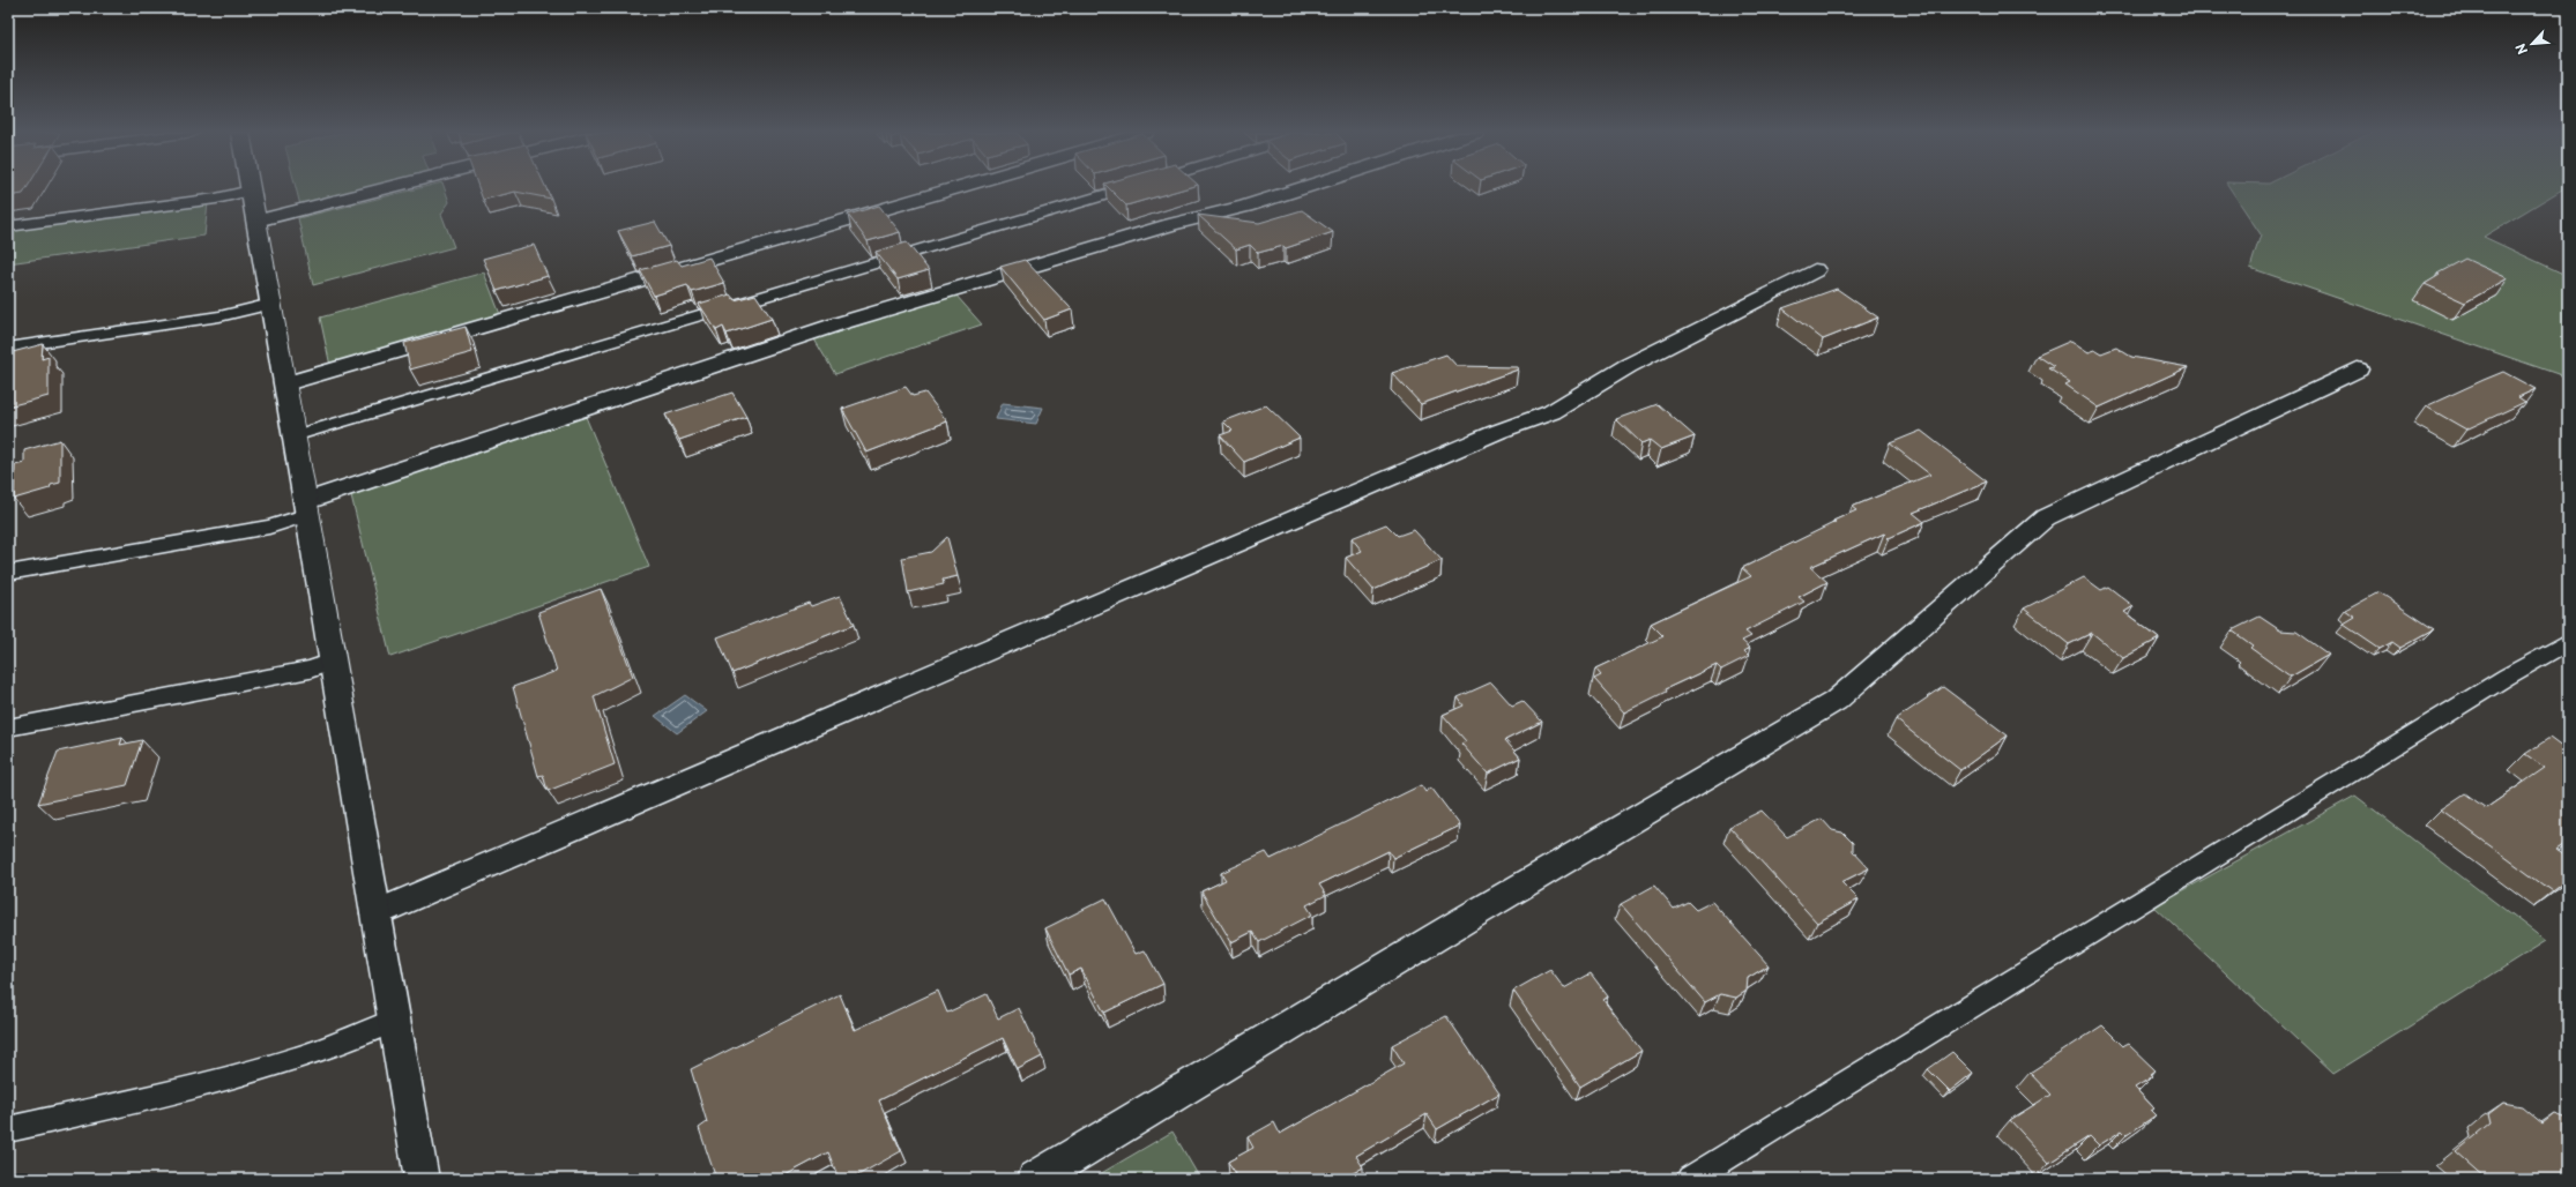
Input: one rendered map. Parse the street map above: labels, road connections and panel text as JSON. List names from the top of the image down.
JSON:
{
  "north": "bottom left"
}
